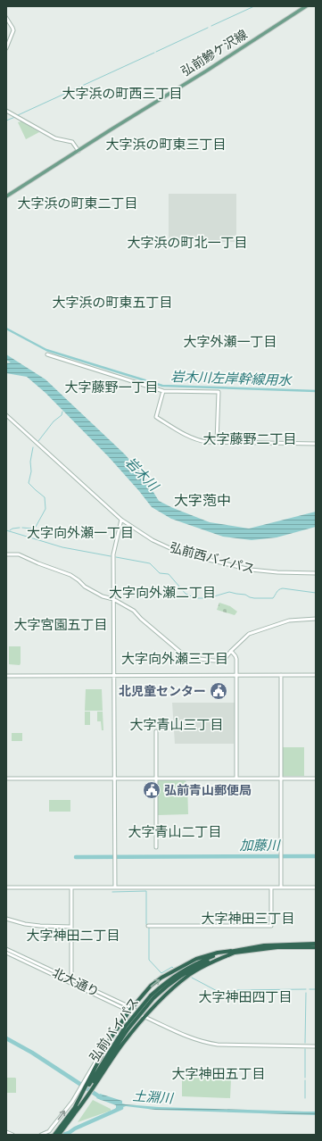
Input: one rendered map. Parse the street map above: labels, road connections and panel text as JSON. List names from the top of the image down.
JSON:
{
  "streets": {
    "highway": ["弘前バイパス"],
    "main road": ["弘前鰺ケ沢線"],
    "street": ["弘前西バイパス", "北大通り"]
  },
  "districts": [
    "大字浜の町西三丁目",
    "大字浜の町東三丁目",
    "大字浜の町東二丁目",
    "大字浜の町北一丁目",
    "大字浜の町東五丁目",
    "大字外瀬一丁目",
    "大字藤野一丁目",
    "大字藤野二丁目",
    "大字萢中",
    "大字向外瀬一丁目",
    "大字向外瀬二丁目",
    "大字宮園五丁目",
    "大字向外瀬三丁目",
    "大字青山三丁目",
    "大字青山二丁目",
    "大字神田三丁目",
    "大字神田二丁目",
    "大字神田四丁目",
    "大字神田五丁目"
  ],
  "water": [
    "岩木川左岸幹線用水",
    "岩木川",
    "加藤川",
    "土淵川"
  ],
  "places": {
    "public building": ["北児童センター", "弘前青山郵便局"]
  }
}
